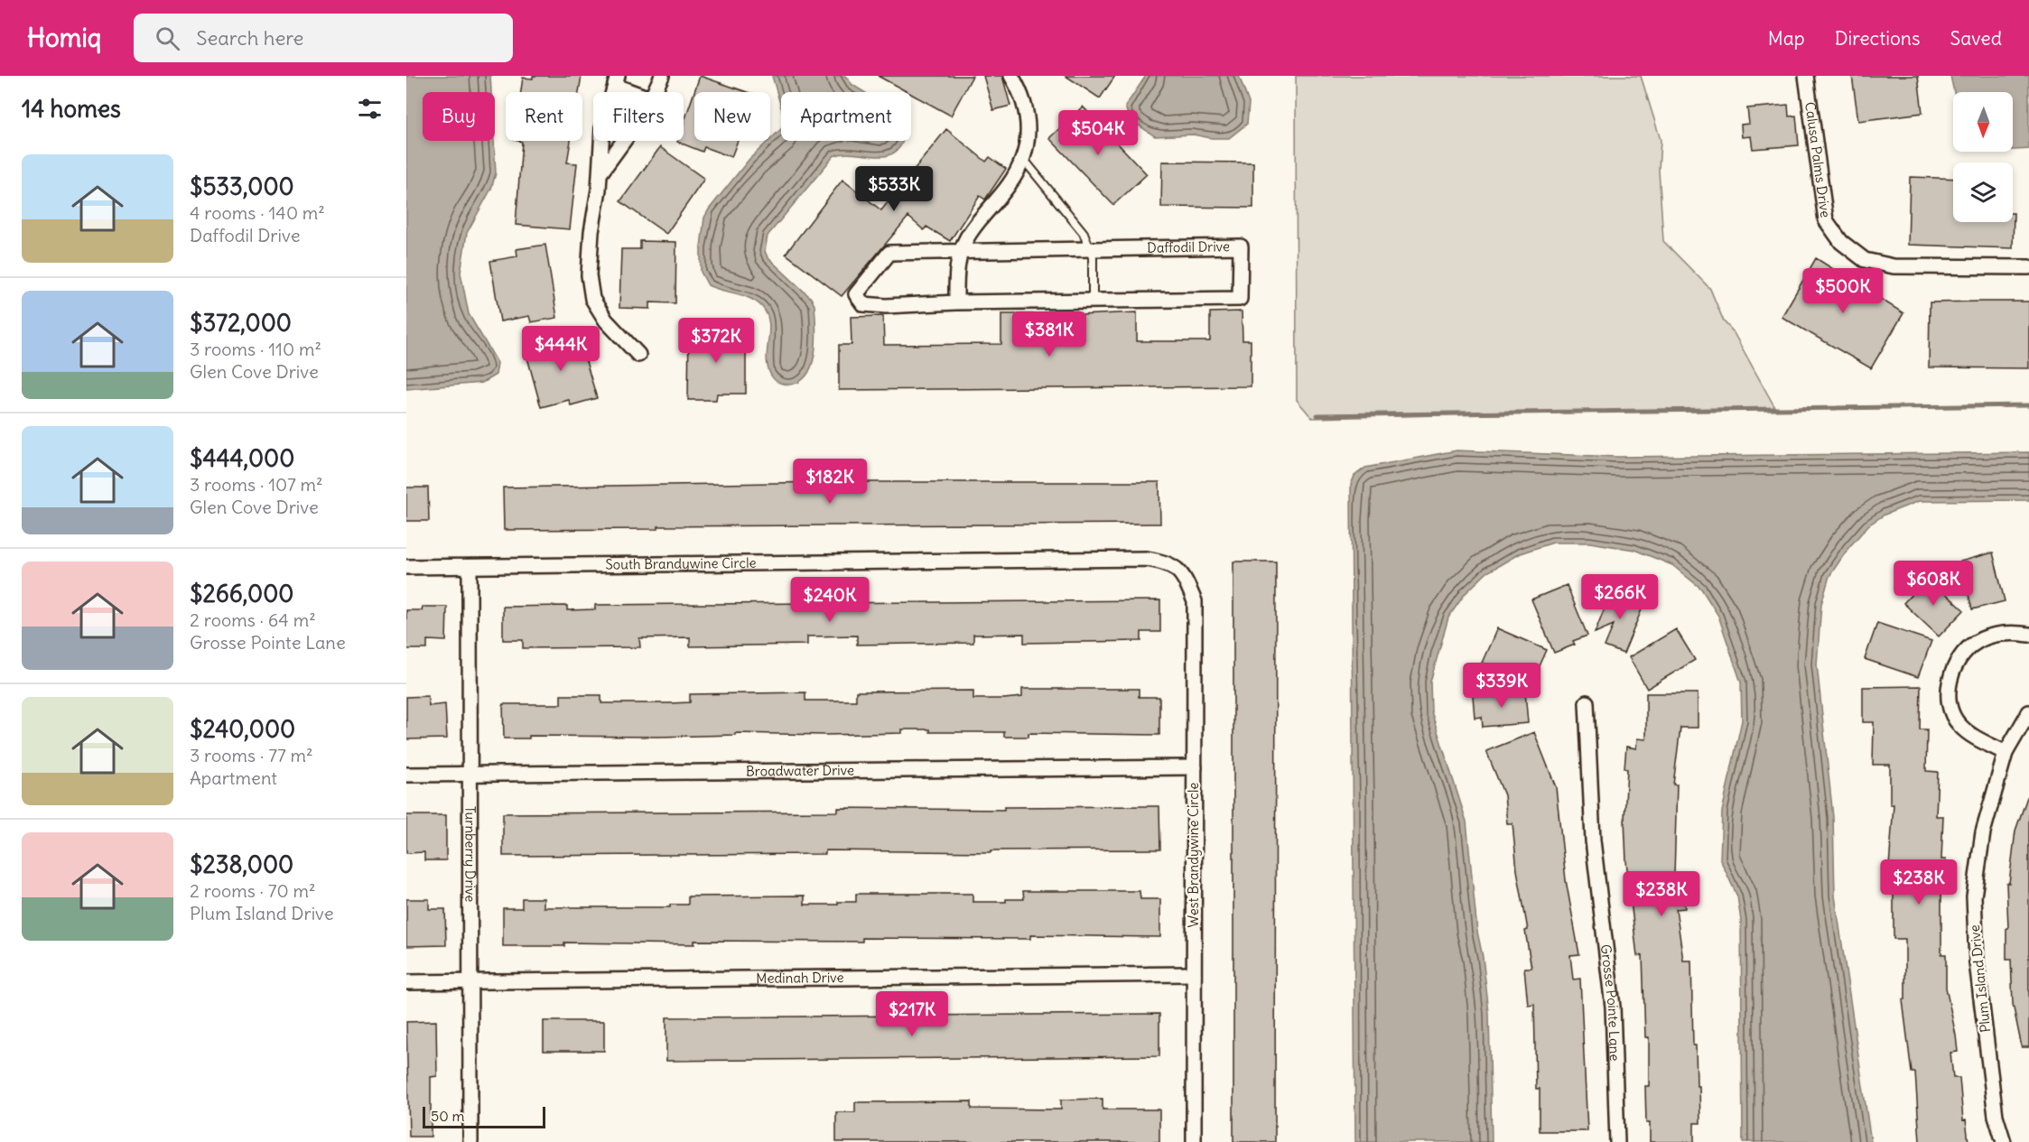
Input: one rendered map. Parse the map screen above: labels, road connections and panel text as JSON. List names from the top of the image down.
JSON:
{
  "streets": {
    "street": [
      "Calusa Palms Drive",
      "Daffodil Drive",
      "South Brandywine Circle",
      "Broadwater Drive",
      "Turnberry Drive",
      "West Brandywine Circle",
      "Medinah Drive",
      "Plum Island Drive",
      "Grosse Pointe Lane"
    ]
  },
  "crossings": [
    ["South Brandywine Circle", "Turnberry Drive"],
    ["South Brandywine Circle", "West Brandywine Circle"],
    ["Broadwater Drive", "Turnberry Drive"],
    ["Broadwater Drive", "West Brandywine Circle"],
    ["Turnberry Drive", "Medinah Drive"],
    ["West Brandywine Circle", "Medinah Drive"]
  ],
  "scale_bar": "50 m",
  "north": "bottom",
  "page": {
    "header": "Homiq",
    "search": "Search here",
    "nav": ["Map", "Directions", "Saved"],
    "heading": "14 homes",
    "chip": [
      "Buy",
      "Rent",
      "Filters",
      "New",
      "Apartment"
    ],
    "price": [
      "$504K",
      "$533K",
      "$500K",
      "$381K",
      "$372K",
      "$444K",
      "$182K",
      "$608K",
      "$266K",
      "$240K",
      "$339K",
      "$238K",
      "$238K",
      "$217K"
    ],
    "list": [
      {
        "name": "$533,000",
        "note": "4 rooms · 140 m² · Daffodil Drive"
      },
      {
        "name": "$372,000",
        "note": "3 rooms · 110 m² · Glen Cove Drive"
      },
      {
        "name": "$444,000",
        "note": "3 rooms · 107 m² · Glen Cove Drive"
      },
      {
        "name": "$266,000",
        "note": "2 rooms · 64 m² · Grosse Pointe Lane"
      },
      {
        "name": "$240,000",
        "note": "3 rooms · 77 m² · Apartment"
      },
      {
        "name": "$238,000",
        "note": "2 rooms · 70 m² · Plum Island Drive"
      }
    ],
    "scale": "50 m"
  }
}
